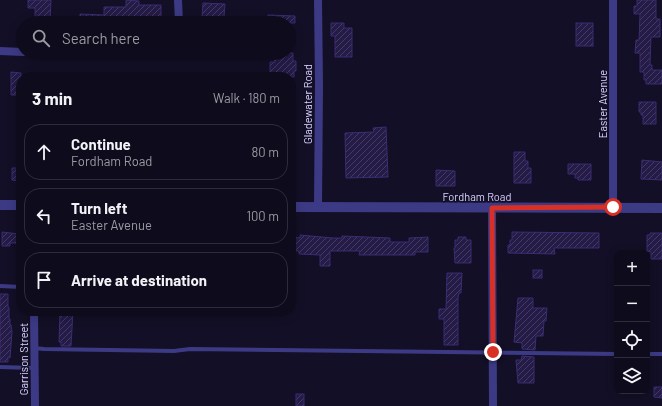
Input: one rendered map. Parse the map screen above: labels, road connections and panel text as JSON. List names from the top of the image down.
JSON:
{
  "streets": {
    "street": [
      "Gladewater Road",
      "Easter Avenue",
      "Fordham Road",
      "Garrison Street"
    ]
  },
  "crossings": [
    ["Gladewater Road", "Fordham Road"],
    ["Easter Avenue", "Fordham Road"]
  ],
  "page": {
    "search": "Search here",
    "heading": ["3 min", "Walk · 180 m"],
    "list": [
      ["Continue", "Fordham Road", "80 m"],
      ["Turn left", "Easter Avenue", "100 m"],
      "Arrive at destination"
    ],
    "map_buttons": ["+", "−"]
  }
}
